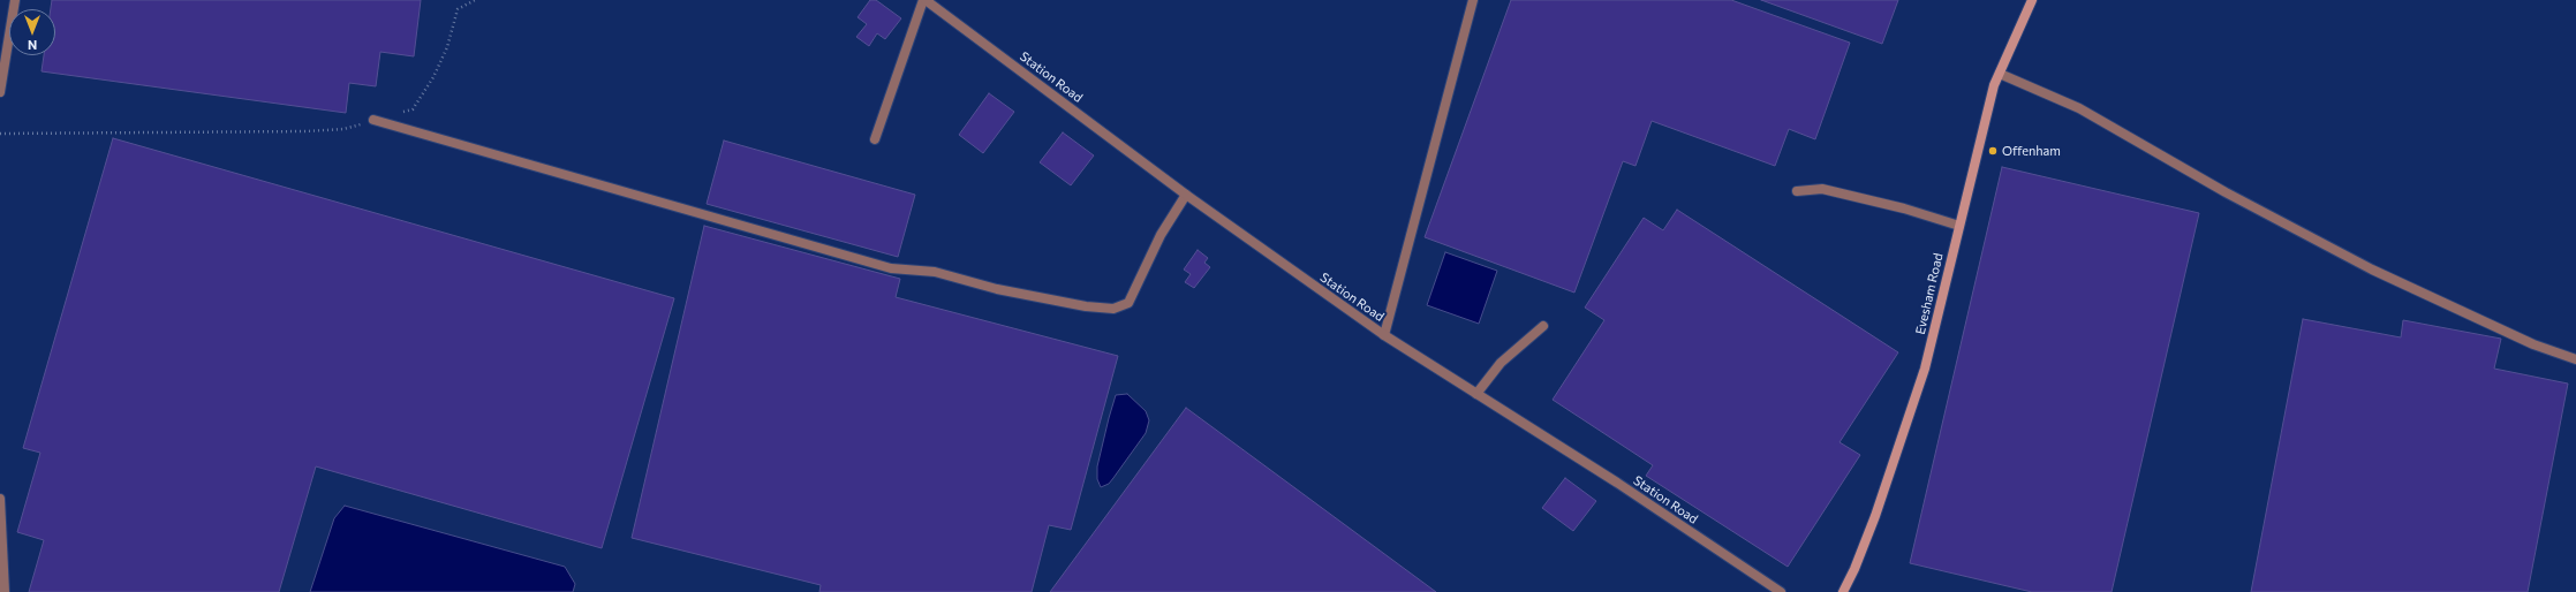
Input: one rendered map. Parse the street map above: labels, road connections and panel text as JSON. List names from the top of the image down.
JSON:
{
  "streets": {
    "main road": ["Evesham Road"],
    "street": ["Station Road"]
  },
  "places": ["Offenham"],
  "north": "bottom"
}
